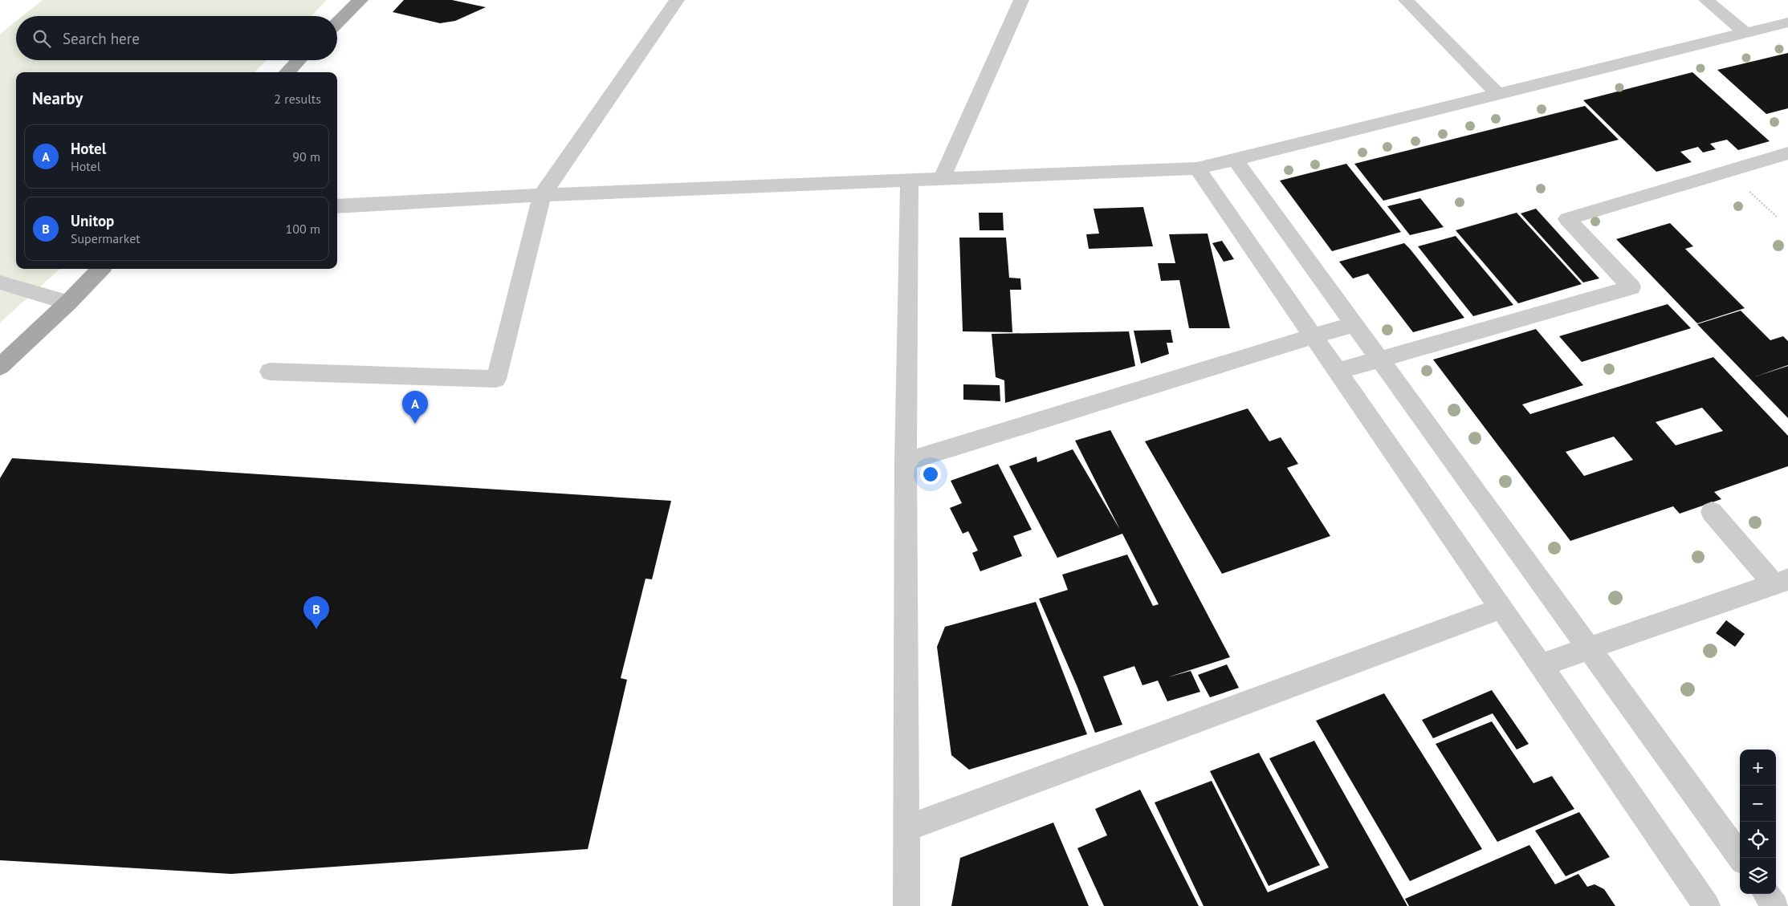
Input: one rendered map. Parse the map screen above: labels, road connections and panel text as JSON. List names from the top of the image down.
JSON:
{
  "page": {
    "search": "Search here",
    "heading": ["Nearby", "2 results"],
    "list": [
      {
        "mark": "A",
        "name": "Hotel",
        "note": "Hotel",
        "value": "90 m"
      },
      {
        "mark": "B",
        "name": "Unitop",
        "note": "Supermarket",
        "value": "100 m"
      }
    ],
    "pins": ["A", "B"],
    "map_buttons": ["+", "−"]
  }
}
